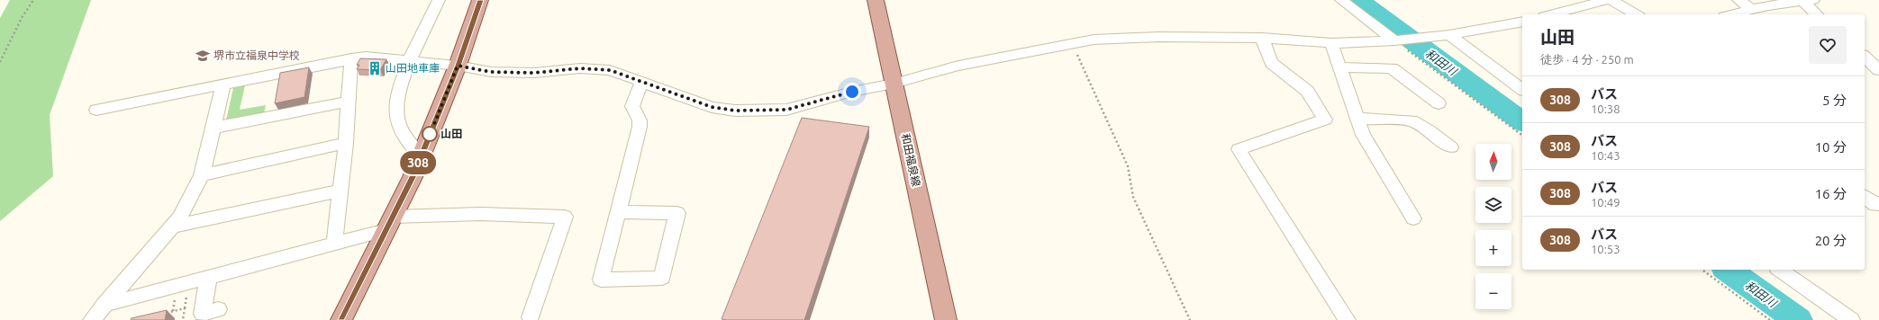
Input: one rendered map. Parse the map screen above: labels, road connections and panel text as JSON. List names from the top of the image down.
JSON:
{
  "streets": {
    "main road": ["和田福泉線"]
  },
  "water": ["和田川"],
  "places": {
    "school or university": ["堺市立福泉中学校"],
    "building": ["山田地車庫"],
    "other": ["山田"]
  },
  "lines": ["bus line 308"],
  "north": "top",
  "page": {
    "on_map": "308",
    "heading": ["山田", "徒歩 · 4 分 · 250 m"],
    "list": [
      {
        "mark": "308",
        "name": "バス",
        "note": "10:38",
        "value": "5 分"
      },
      {
        "mark": "308",
        "name": "バス",
        "note": "10:43",
        "value": "10 分"
      },
      {
        "mark": "308",
        "name": "バス",
        "note": "10:49",
        "value": "16 分"
      },
      {
        "mark": "308",
        "name": "バス",
        "note": "10:53",
        "value": "20 分"
      }
    ],
    "map_buttons": ["+", "−"]
  }
}
